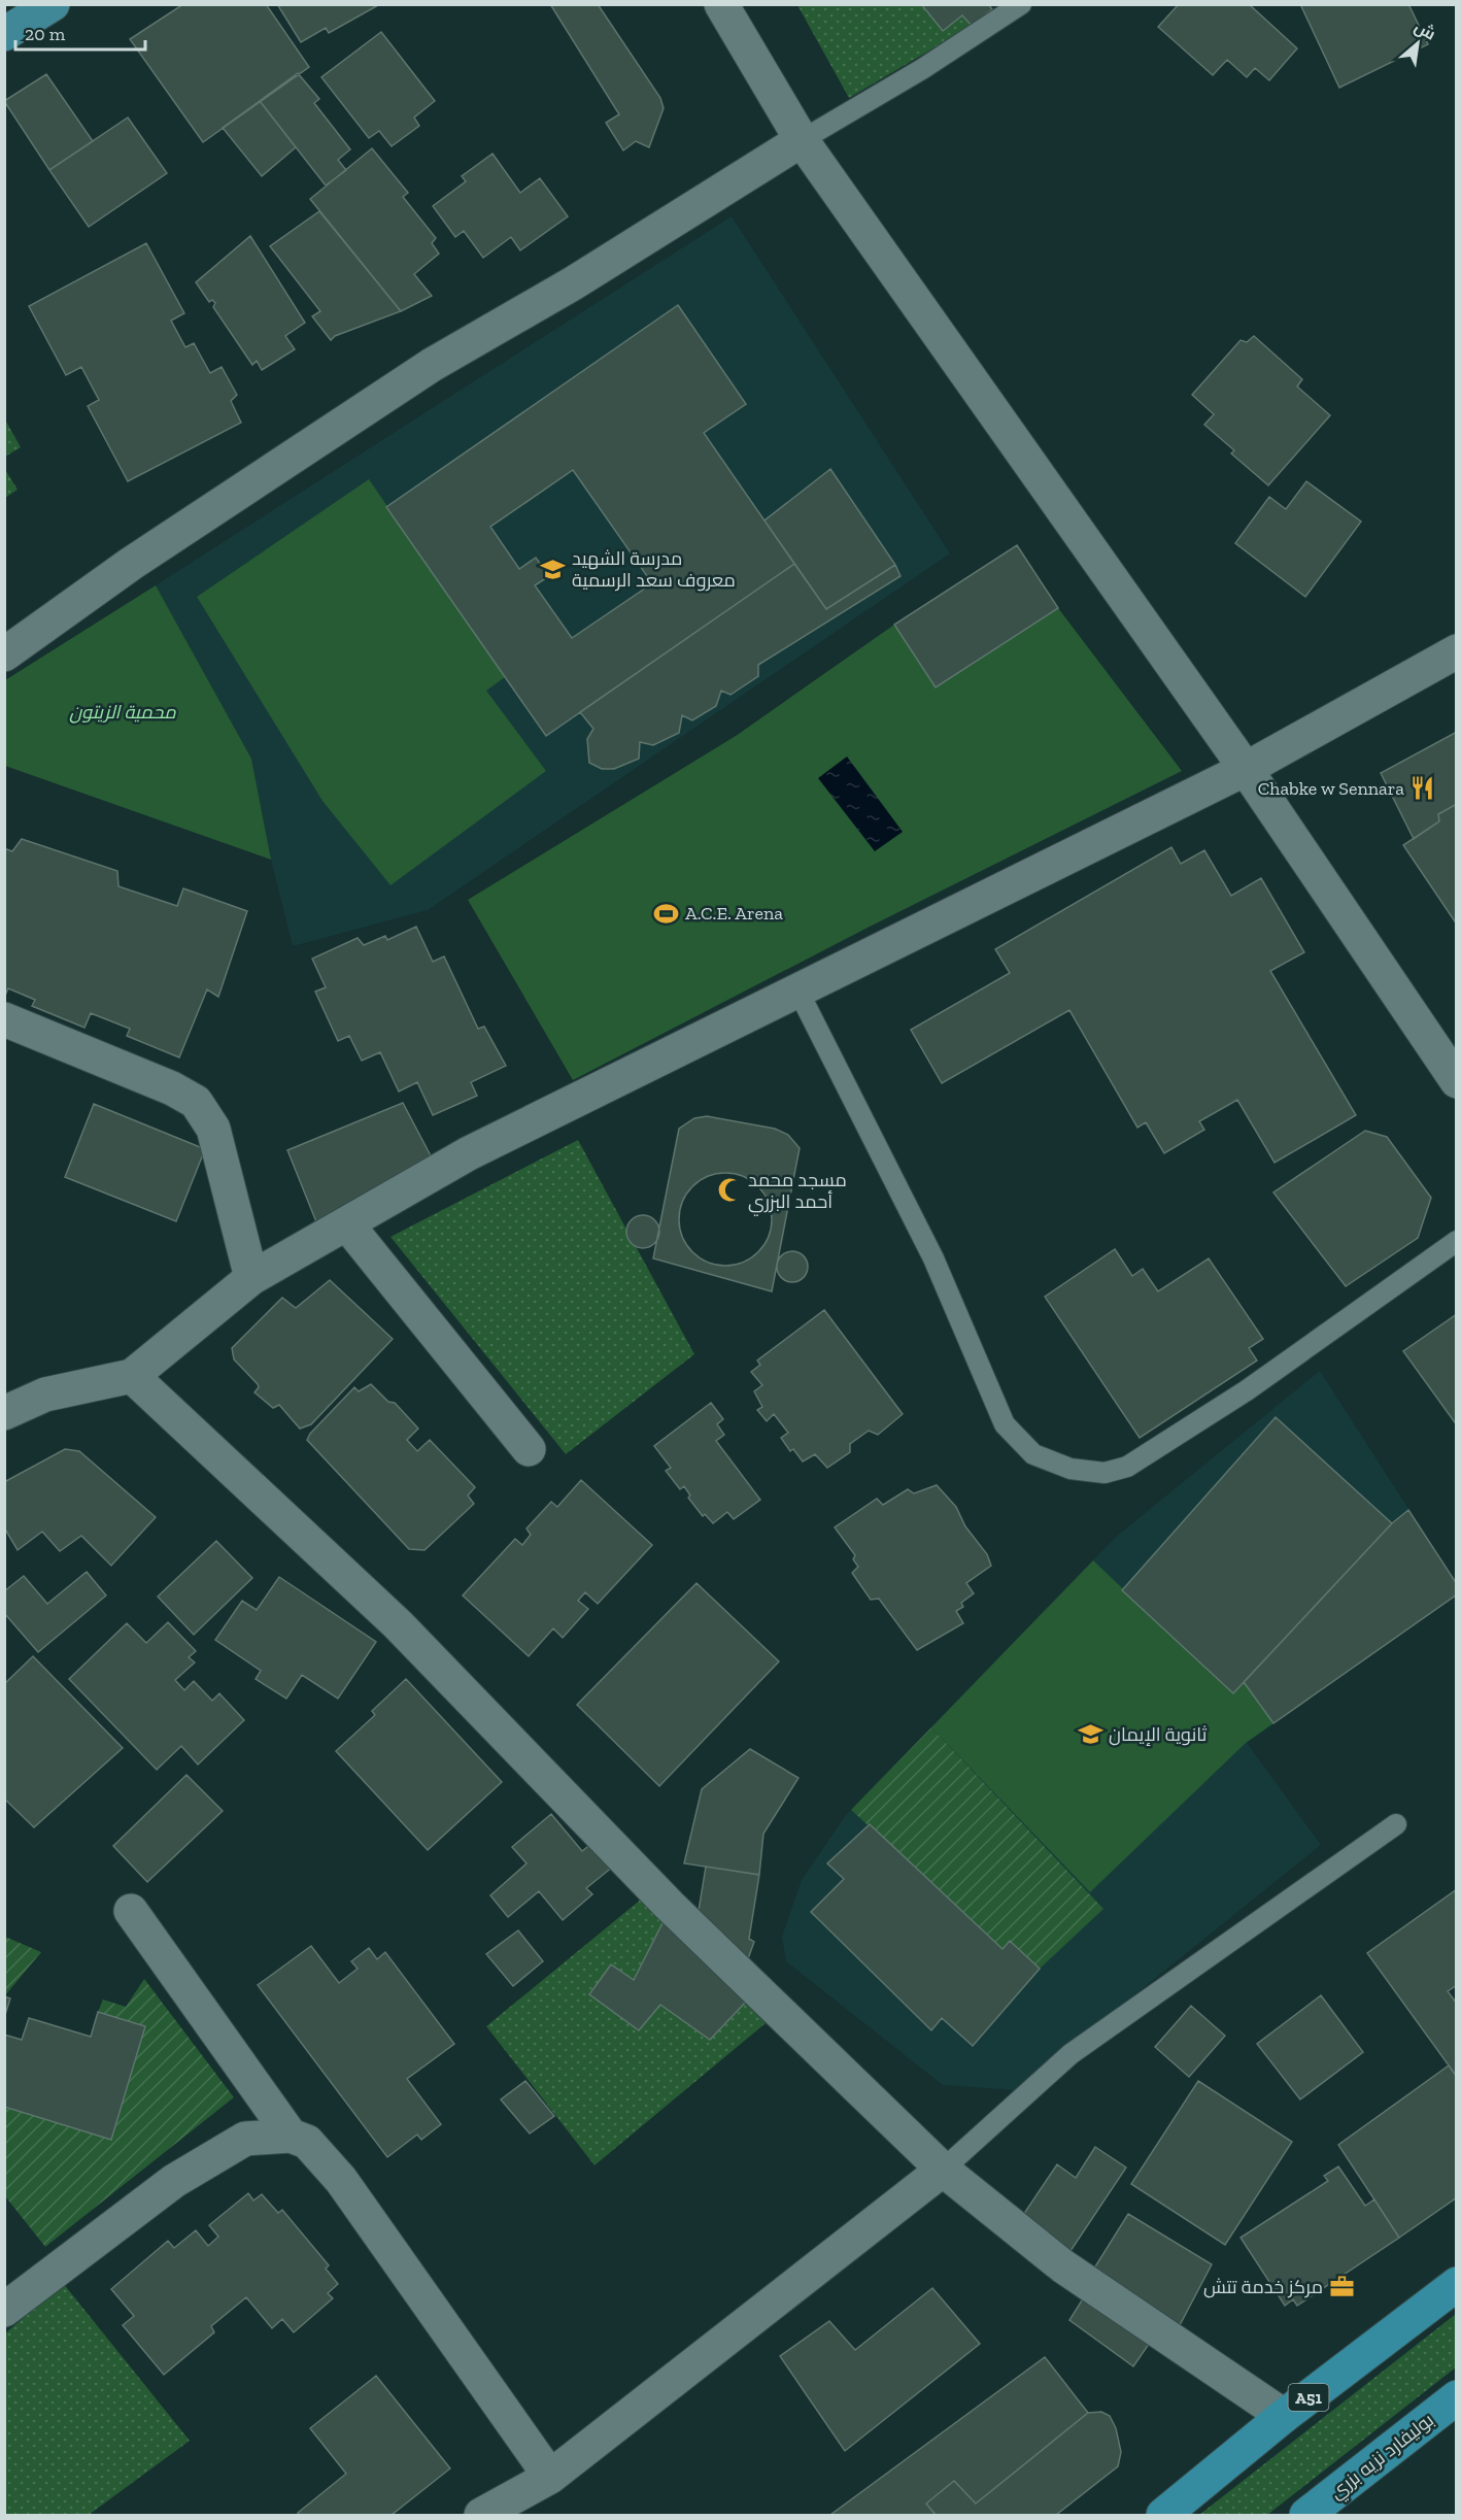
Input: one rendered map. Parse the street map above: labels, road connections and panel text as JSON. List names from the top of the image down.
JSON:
{
  "streets": {
    "highway": ["A51", "بوليفارد نزيه بزري"]
  },
  "parks": ["محمية الزيتون"],
  "places": {
    "school or university": ["مدرسة الشهيد معروف سعد الرسمية", "ثانوية الإيمان"],
    "restaurant": ["Chabke w Sennara"],
    "sports": ["A.C.E. Arena"],
    "mosque": ["مسجد محمد أحمد البزري"],
    "office": ["مركز خدمة تتش"]
  },
  "scale_bar": "20 m",
  "north": "top right"
}
